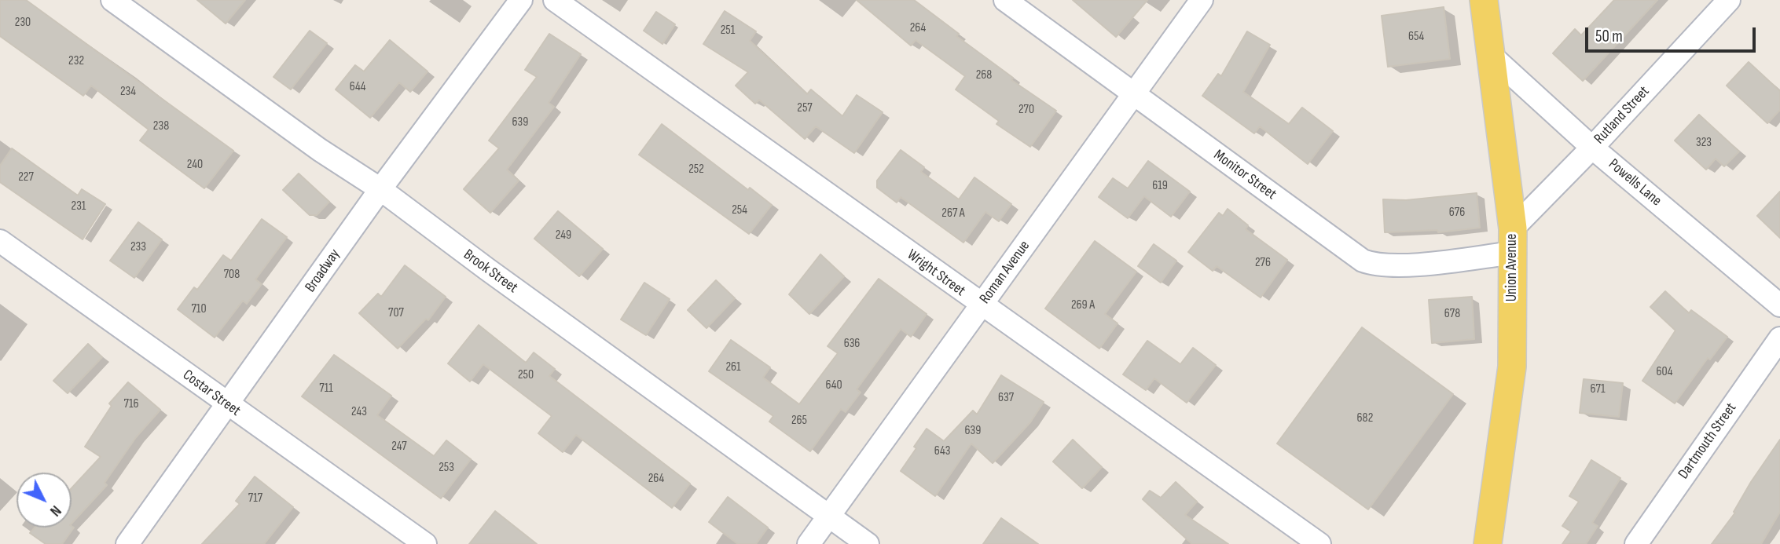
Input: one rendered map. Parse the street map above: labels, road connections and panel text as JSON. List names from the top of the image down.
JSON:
{
  "streets": {
    "main road": ["Union Avenue"],
    "street": [
      "Rutland Street",
      "Monitor Street",
      "Powells Lane",
      "Broadway",
      "Brook Street",
      "Roman Avenue",
      "Wright Street",
      "Costar Street",
      "Dartmouth Street"
    ]
  },
  "crossings": [
    ["Rutland Street", "Monitor Street"],
    ["Rutland Street", "Powells Lane"],
    ["Rutland Street", "Union Avenue"],
    ["Monitor Street", "Union Avenue"],
    ["Monitor Street", "Roman Avenue"],
    ["Powells Lane", "Union Avenue"],
    ["Broadway", "Brook Street"],
    ["Broadway", "Costar Street"],
    ["Brook Street", "Roman Avenue"],
    ["Roman Avenue", "Wright Street"]
  ],
  "house_numbers": [
    "230",
    "264",
    "251",
    "654",
    "232",
    "268",
    "644",
    "234",
    "257",
    "270",
    "639",
    "238",
    "323",
    "240",
    "252",
    "227",
    "619",
    "231",
    "254",
    "676",
    "267 A",
    "249",
    "233",
    "276",
    "708",
    "269 A",
    "710",
    "707",
    "678",
    "636",
    "261",
    "604",
    "250",
    "640",
    "711",
    "671",
    "637",
    "716",
    "243",
    "682",
    "265",
    "639",
    "247",
    "643",
    "253",
    "264",
    "717"
  ],
  "scale_bar": "50 m",
  "north": "bottom right"
}
